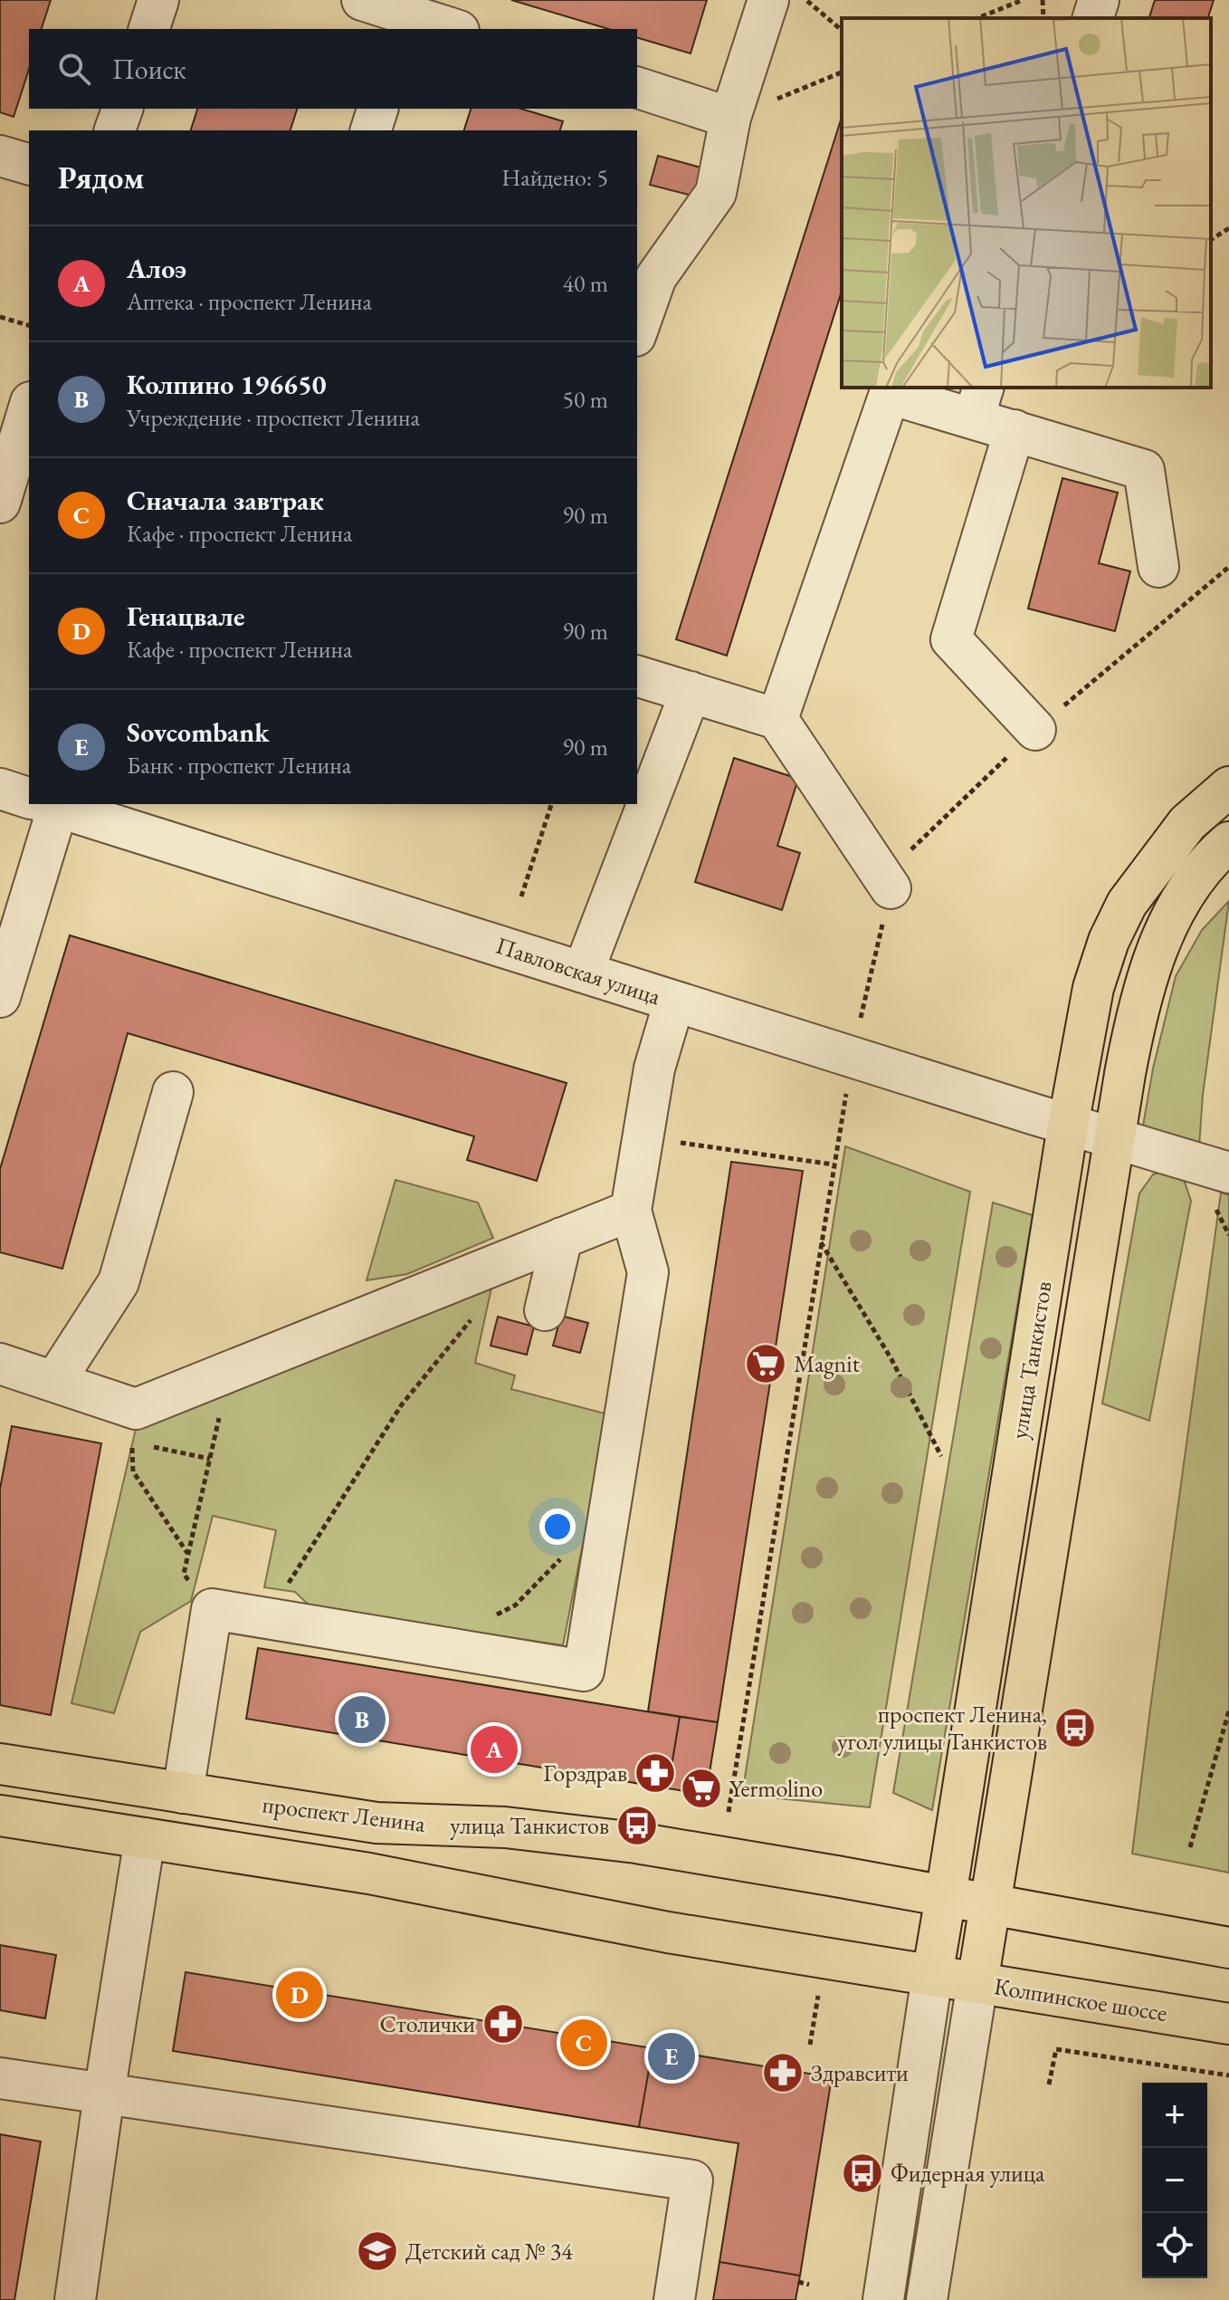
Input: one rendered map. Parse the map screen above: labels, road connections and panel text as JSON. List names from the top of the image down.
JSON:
{
  "streets": {
    "main road": ["улица Танкистов", "проспект Ленина", "Колпинское шоссе"],
    "street": ["Павловская улица"]
  },
  "crossings": [
    ["Павловская улица", "улица Танкистов"],
    ["улица Танкистов", "проспект Ленина"],
    ["улица Танкистов", "Колпинское шоссе"]
  ],
  "places": {
    "supermarket": ["Magnit", "Yermolino"],
    "bus stop": ["проспект Ленина, угол улицы Танкистов", "улица Танкистов", "Фидерная улица"],
    "pharmacy": ["Горздрав", "Столички", "Здравсити"],
    "school or university": ["Детский сад № 34"]
  },
  "page": {
    "search": "Поиск",
    "heading": ["Рядом", "Найдено: 5"],
    "list": [
      {
        "mark": "A",
        "name": "Алоэ",
        "note": "Аптека · проспект Ленина",
        "value": "40 m"
      },
      {
        "mark": "B",
        "name": "Колпино 196650",
        "note": "Учреждение · проспект Ленина",
        "value": "50 m"
      },
      {
        "mark": "C",
        "name": "Сначала завтрак",
        "note": "Кафе · проспект Ленина",
        "value": "90 m"
      },
      {
        "mark": "D",
        "name": "Генацвале",
        "note": "Кафе · проспект Ленина",
        "value": "90 m"
      },
      {
        "mark": "E",
        "name": "Sovcombank",
        "note": "Банк · проспект Ленина",
        "value": "90 m"
      }
    ],
    "pins": [
      "B",
      "A",
      "D",
      "C",
      "E"
    ],
    "map_buttons": ["+", "−"]
  }
}
